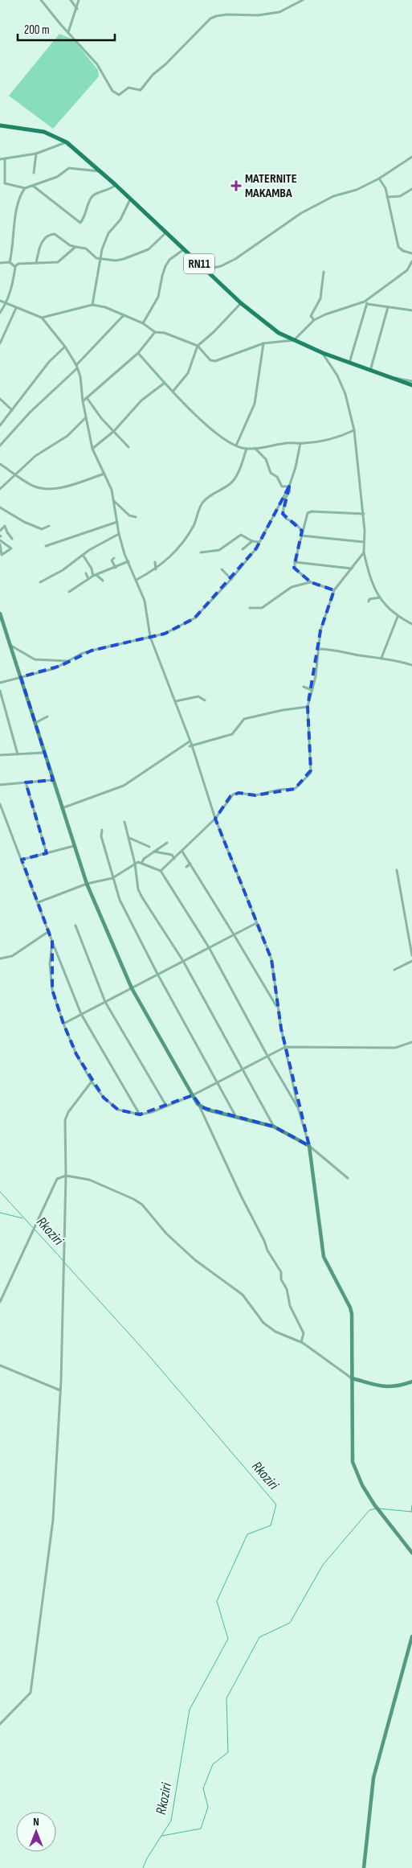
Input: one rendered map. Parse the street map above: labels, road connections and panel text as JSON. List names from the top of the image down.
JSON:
{
  "streets": {
    "main road": ["RN11"]
  },
  "water": ["Rkoziri"],
  "places": {
    "health": ["MATERNITE MAKAMBA"]
  },
  "scale_bar": "200 m",
  "north": "top"
}
